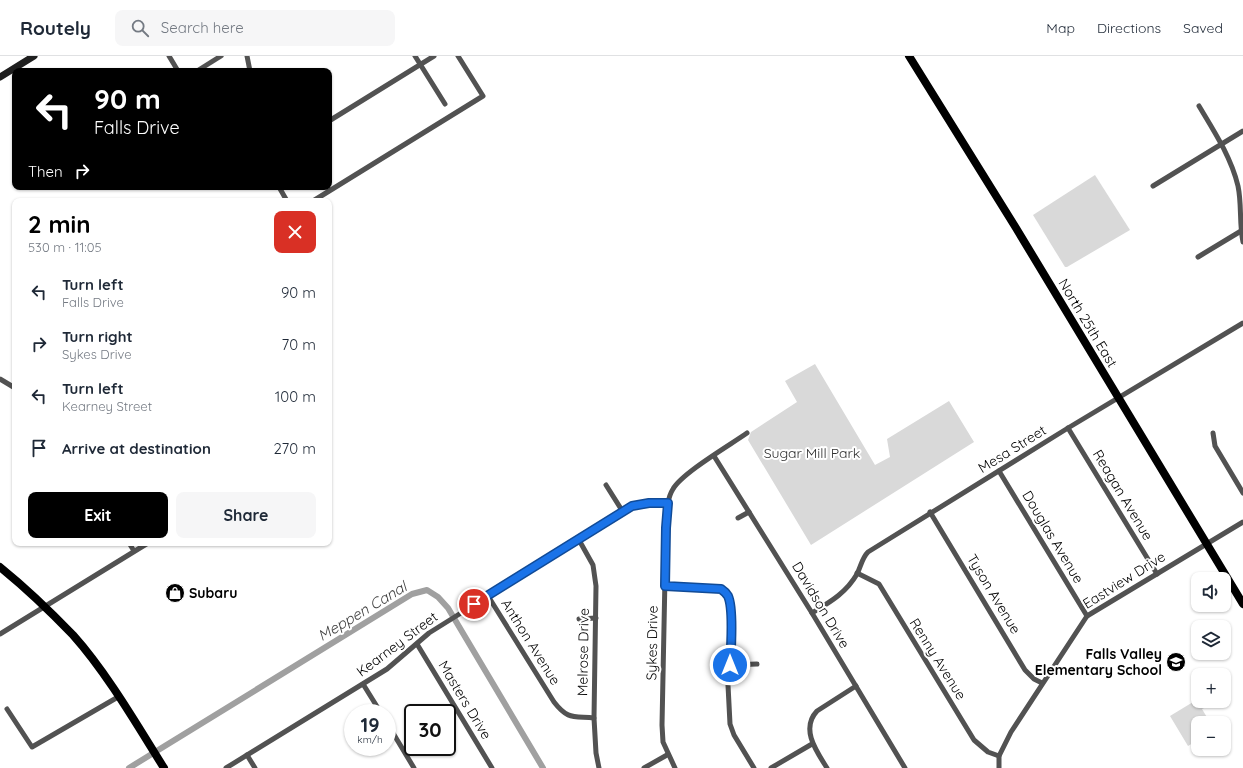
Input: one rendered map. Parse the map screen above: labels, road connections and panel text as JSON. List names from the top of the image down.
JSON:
{
  "streets": {
    "main road": ["North 25th East"],
    "street": [
      "Mesa Street",
      "Reagan Avenue",
      "Douglas Avenue",
      "Eastview Drive",
      "Tyson Avenue",
      "Davidson Drive",
      "Anthon Avenue",
      "Sykes Drive",
      "Kearney Street",
      "Melrose Drive",
      "Renny Avenue",
      "Masters Drive"
    ]
  },
  "crossings": [
    ["North 25th East", "Mesa Street"],
    ["North 25th East", "Eastview Drive"],
    ["Mesa Street", "Reagan Avenue"],
    ["Mesa Street", "Douglas Avenue"],
    ["Mesa Street", "Tyson Avenue"],
    ["Mesa Street", "Davidson Drive"],
    ["Mesa Street", "Renny Avenue"],
    ["Reagan Avenue", "Eastview Drive"],
    ["Douglas Avenue", "Eastview Drive"],
    ["Eastview Drive", "Tyson Avenue"],
    ["Eastview Drive", "Renny Avenue"],
    ["Davidson Drive", "Sykes Drive"],
    ["Anthon Avenue", "Kearney Street"],
    ["Anthon Avenue", "Melrose Drive"],
    ["Sykes Drive", "Kearney Street"],
    ["Kearney Street", "Melrose Drive"],
    ["Kearney Street", "Masters Drive"]
  ],
  "water": ["Meppen Canal"],
  "parks": ["Sugar Mill Park"],
  "places": {
    "shop": ["Subaru"],
    "school or university": ["Falls Valley Elementary School"]
  },
  "page": {
    "header": "Routely",
    "search": "Search here",
    "nav": ["Map", "Directions", "Saved"],
    "turn": ["90 m", "Falls Drive"],
    "then": "Then",
    "heading": ["2 min", "530 m · 11:05"],
    "list": [
      {
        "name": "Turn left",
        "note": "Falls Drive",
        "value": "90 m"
      },
      {
        "name": "Turn right",
        "note": "Sykes Drive",
        "value": "70 m"
      },
      {
        "name": "Turn left",
        "note": "Kearney Street",
        "value": "100 m"
      },
      {
        "name": "Arrive at destination",
        "value": "270 m"
      }
    ],
    "buttons": ["Exit", "Share"],
    "map_buttons": ["+", "−"],
    "speed": "19 km/h",
    "limit": "30"
  }
}
